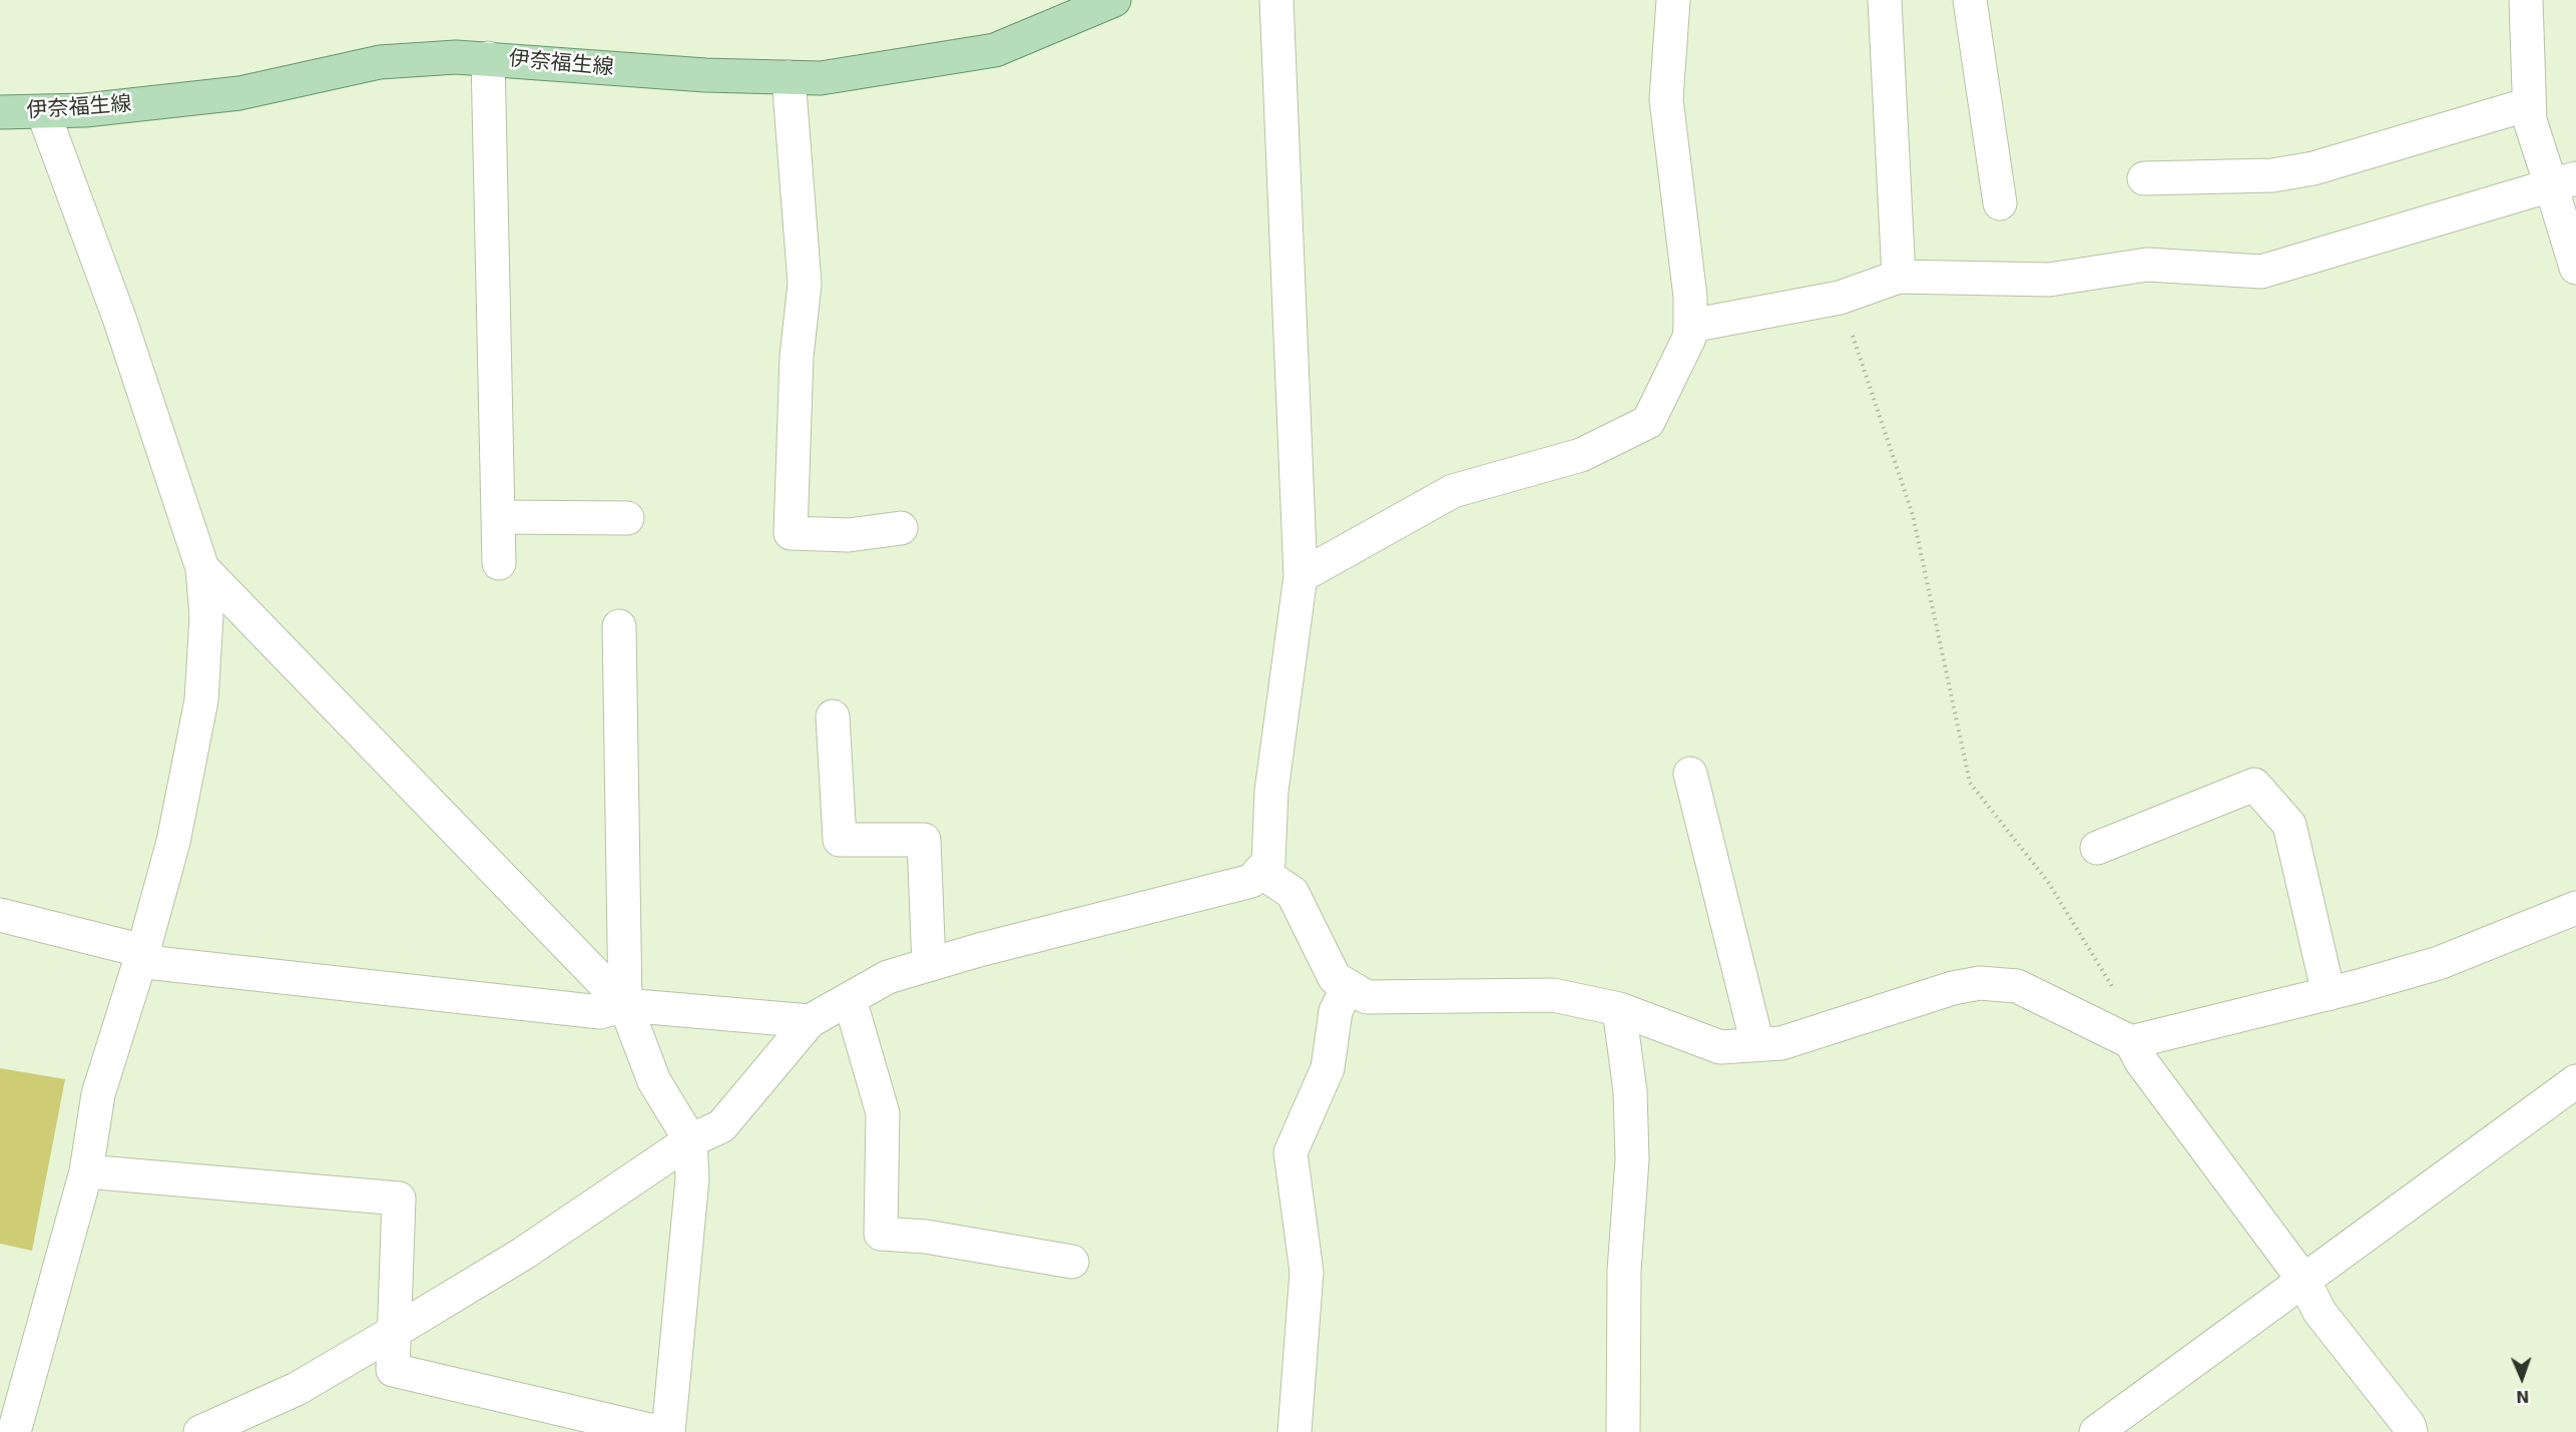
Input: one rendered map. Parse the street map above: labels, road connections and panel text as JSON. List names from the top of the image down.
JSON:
{
  "streets": {
    "main road": ["伊奈福生線"]
  },
  "north": "bottom"
}
